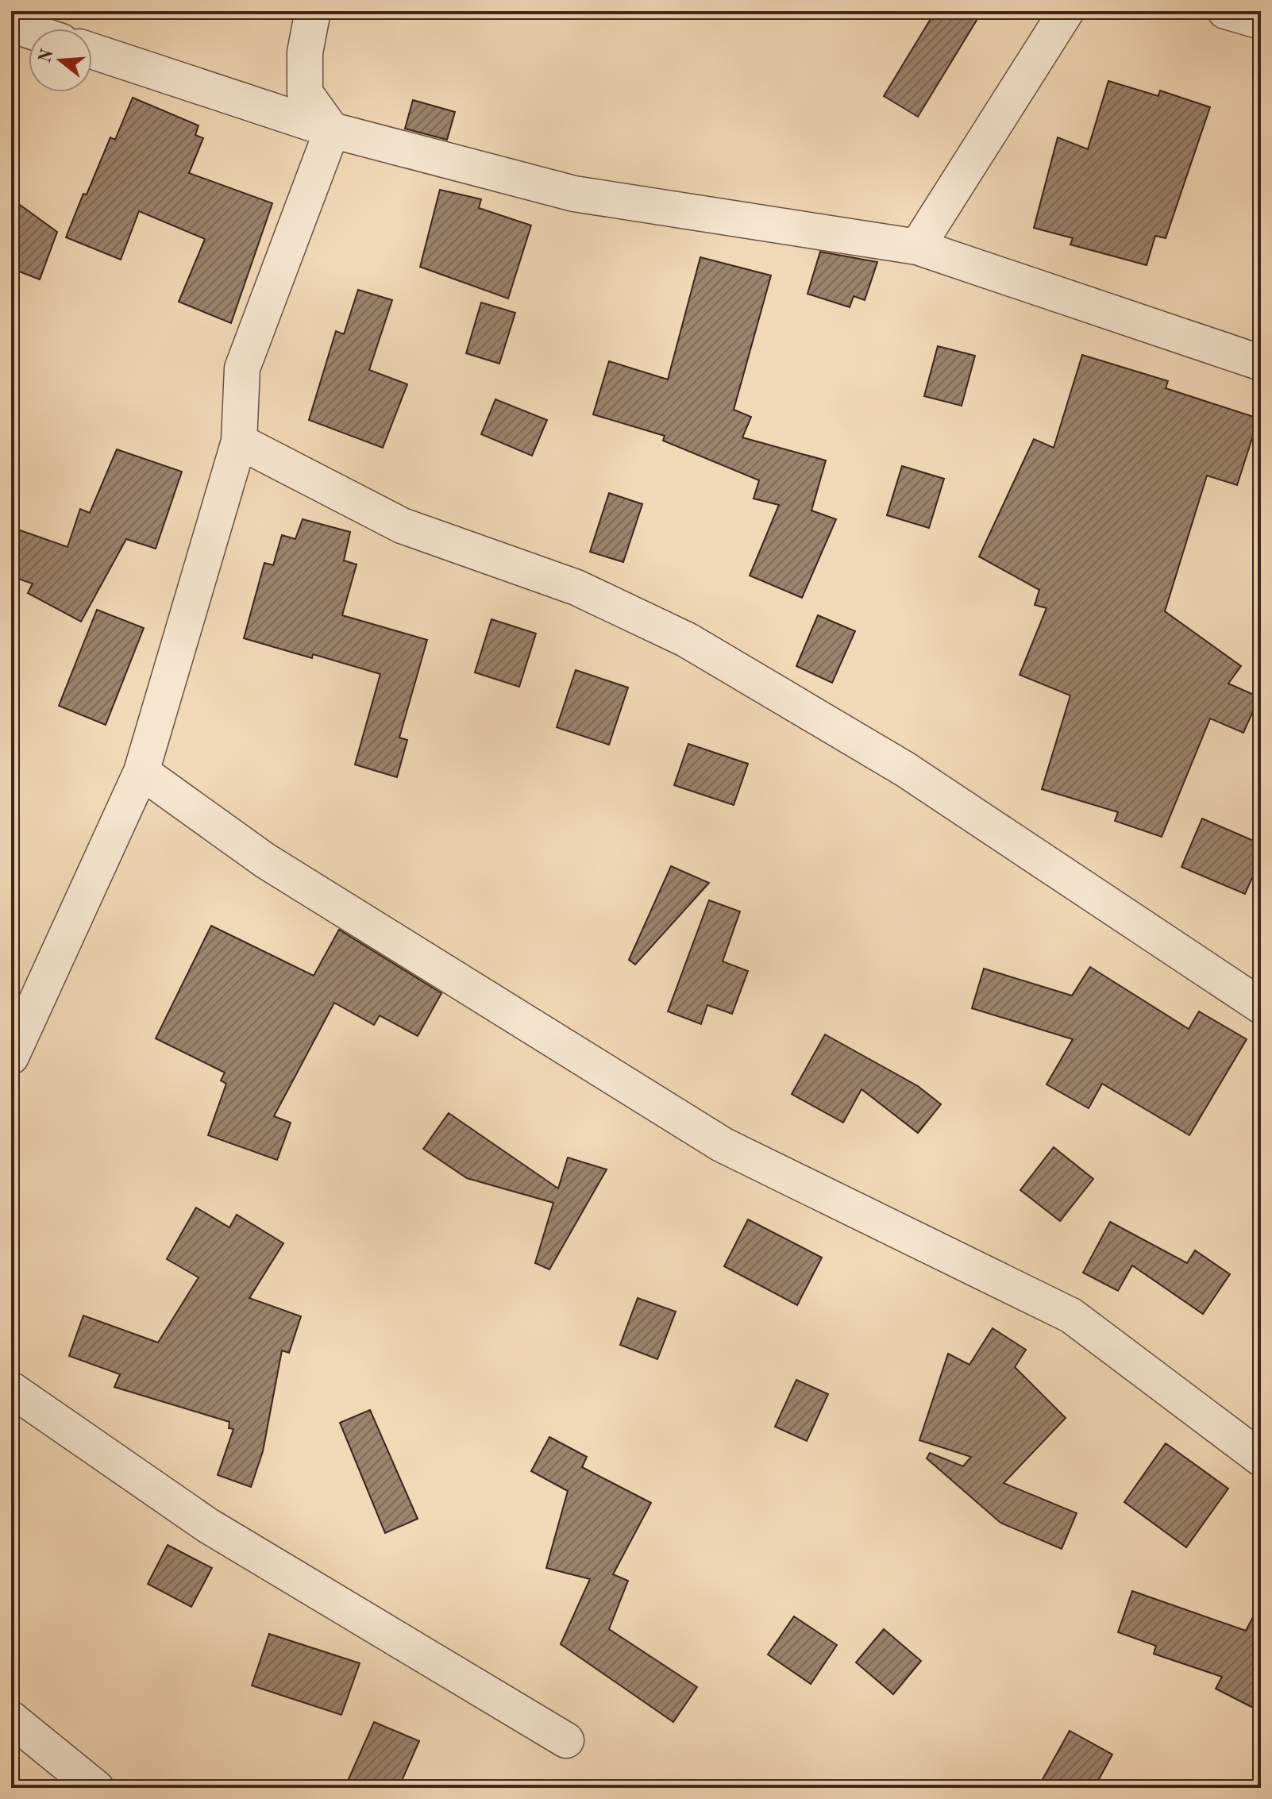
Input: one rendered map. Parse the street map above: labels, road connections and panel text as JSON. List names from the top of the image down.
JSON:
{
  "north": "left"
}
